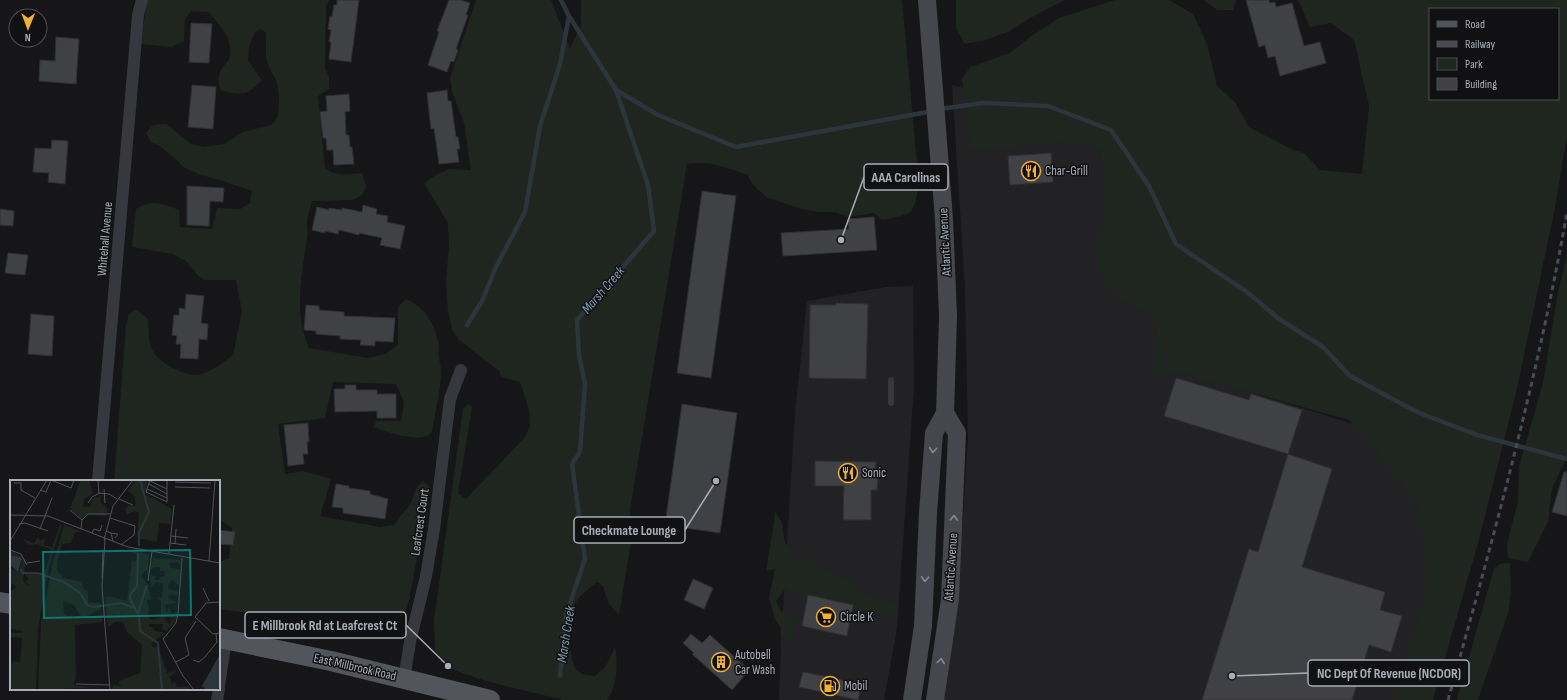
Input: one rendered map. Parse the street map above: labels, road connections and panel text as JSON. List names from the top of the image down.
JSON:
{
  "streets": {
    "main road": ["Atlantic Avenue", "East Millbrook Road"],
    "street": ["Whitehall Avenue", "Leafcrest Court"]
  },
  "crossings": [
    ["Leafcrest Court", "East Millbrook Road"]
  ],
  "water": ["Marsh Creek"],
  "places": {
    "restaurant": ["Char-Grill", "Sonic"],
    "other": [
      "AAA Carolinas",
      "Checkmate Lounge",
      "E Millbrook Rd at Leafcrest Ct",
      "NC Dept Of Revenue (NCDOR)"
    ],
    "supermarket": ["Circle K"],
    "building": ["Autobell Car Wash"],
    "fuel station": ["Mobil"]
  },
  "legend": [
    "Road",
    "Railway",
    "Park",
    "Building"
  ],
  "north": "bottom"
}
